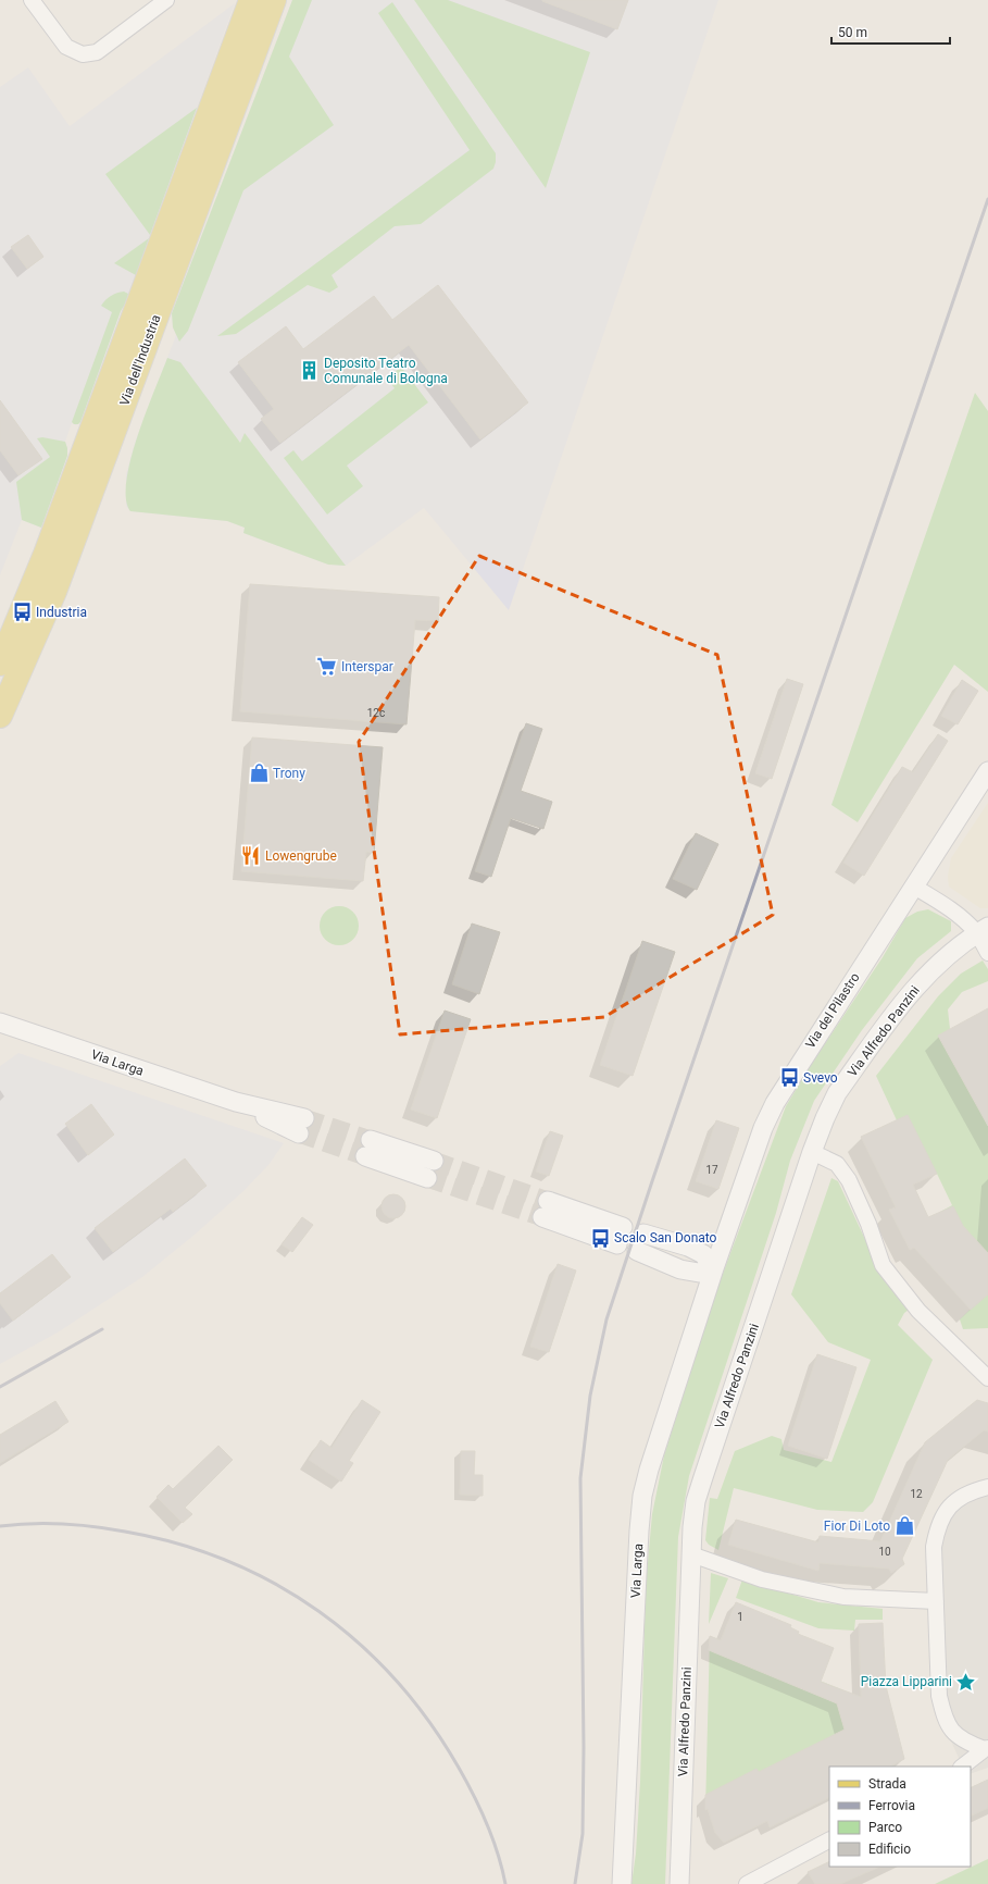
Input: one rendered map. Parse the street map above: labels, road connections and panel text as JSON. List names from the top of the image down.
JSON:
{
  "streets": {
    "main road": ["Via dell'Industria"],
    "street": ["Via del Pilastro", "Via Alfredo Panzini", "Via Larga"]
  },
  "crossings": [
    ["Via del Pilastro", "Via Larga"]
  ],
  "places": {
    "building": ["Deposito Teatro Comunale di Bologna"],
    "bus stop": ["Industria", "Svevo", "Scalo San Donato"],
    "supermarket": ["Interspar"],
    "shop": ["Trony", "Fior Di Loto"],
    "restaurant": ["Lowengrube"],
    "place": ["Piazza Lipparini"]
  },
  "house_numbers": [
    "12c",
    "17",
    "12",
    "10",
    "1"
  ],
  "legend": [
    "Strada",
    "Ferrovia",
    "Parco",
    "Edificio"
  ],
  "scale_bar": "50 m"
}
